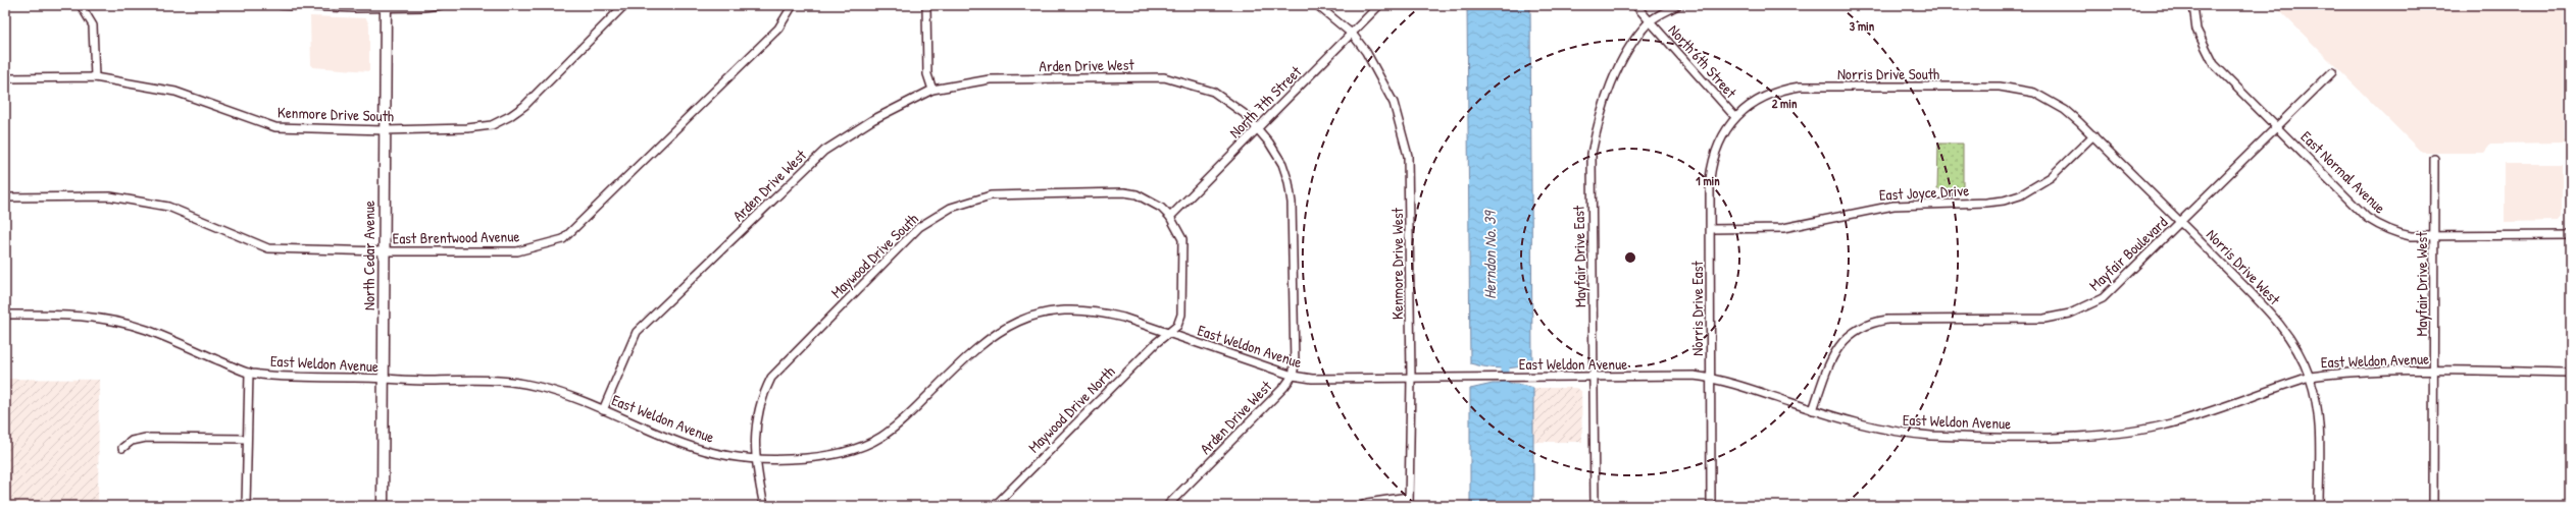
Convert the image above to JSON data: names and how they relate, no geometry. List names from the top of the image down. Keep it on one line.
{"streets":{"main road":["North Cedar Avenue"],"street":["North 6th Street","Arden Drive West","Norris Drive South","North 7th Street","Kenmore Drive South","East Normal Avenue","East Joyce Drive","East Brentwood Avenue","Mayfair Boulevard","Maywood Drive South","Mayfair Drive East","Kenmore Drive West","Norris Drive West","Mayfair Drive West","Norris Drive East","East Weldon Avenue","Maywood Drive North"]},"crossings":[["North 6th Street","Norris Drive South"],["North 6th Street","Mayfair Drive East"],["North 6th Street","Norris Drive East"],["Arden Drive West","North 7th Street"],["Arden Drive West","East Weldon Avenue"],["Norris Drive South","Norris Drive West"],["Norris Drive South","Norris Drive East"],["North 7th Street","Maywood Drive South"],["North 7th Street","Kenmore Drive West"],["North 7th Street","Maywood Drive North"],["Kenmore Drive South","North Cedar Avenue"],["East Normal Avenue","Mayfair Boulevard"],["East Normal Avenue","Mayfair Drive West"],["East Joyce Drive","Norris Drive West"],["East Joyce Drive","Norris Drive East"],["East Brentwood Avenue","North Cedar Avenue"],["Mayfair Boulevard","Norris Drive West"],["Mayfair Boulevard","East Weldon Avenue"],["North Cedar Avenue","East Weldon Avenue"],["Maywood Drive South","East Weldon Avenue"],["Maywood Drive South","Maywood Drive North"],["Mayfair Drive East","East Weldon Avenue"],["Kenmore Drive West","East Weldon Avenue"],["Norris Drive West","East Weldon Avenue"],["Mayfair Drive West","East Weldon Avenue"],["Norris Drive East","East Weldon Avenue"],["East Weldon Avenue","Maywood Drive North"]],"water":["Herndon No. 39"],"rings":["3 min","2 min","1 min"]}
